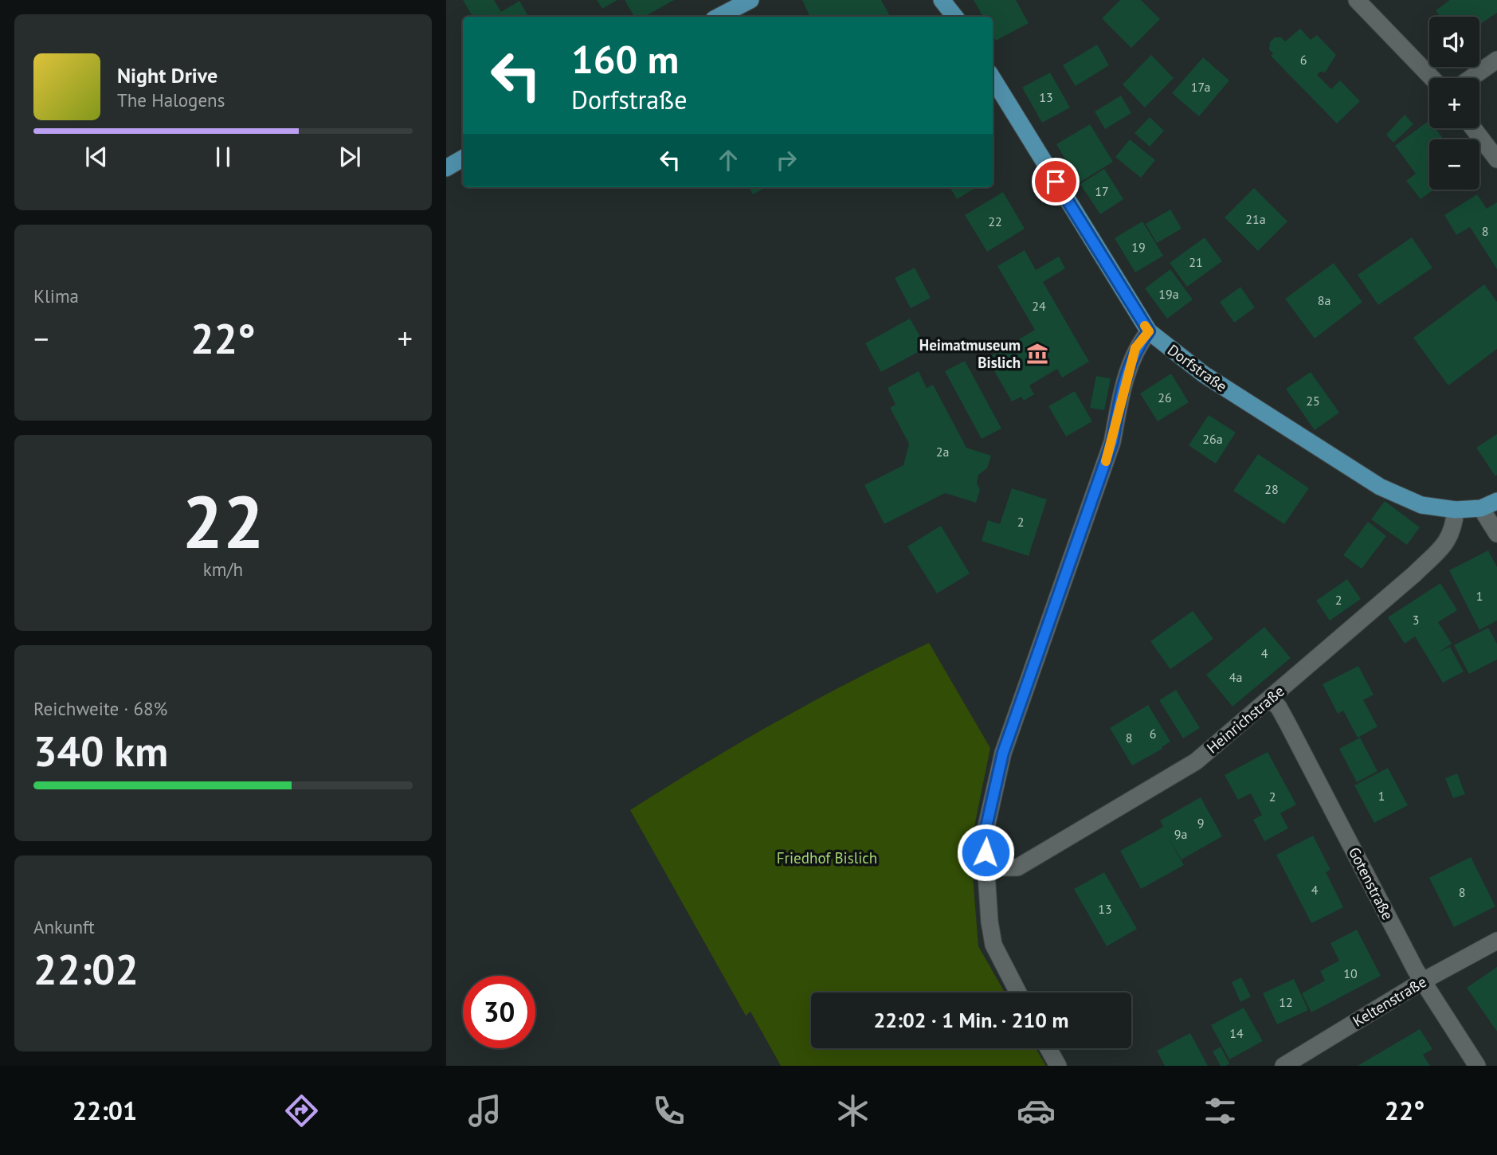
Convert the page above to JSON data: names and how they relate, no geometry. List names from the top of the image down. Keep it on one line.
{"streets":{"main road":["Dorfstraße"],"street":["Heinrichstraße","Gotenstraße","Keltenstraße"]},"crossings":[["Dorfstraße","Heinrichstraße"],["Heinrichstraße","Gotenstraße"],["Gotenstraße","Keltenstraße"]],"parks":["Friedhof Bislich"],"places":{"museum":["Heimatmuseum Bislich"]},"house_numbers":["6","17a","13","17","21a","22","8","19","21","19a","8a","24","26","25","26a","2a","28","2","1","2","3","4","4a","6","8","1","2","9","9a","4","8","13","10","12","14"],"page":{"map_buttons":["+","−"],"turn":["160 m","Dorfstraße"],"song":["Night Drive","The Halogens"],"tile":["Klima",["22","km/h"],["Reichweite · 68%","340 km"],["Ankunft","22:02"]],"heat":["−","22°","+"],"limit":"30","trip":"22:02 · 1 Min. · 210 m","tabs":["22:01","22°"]}}
